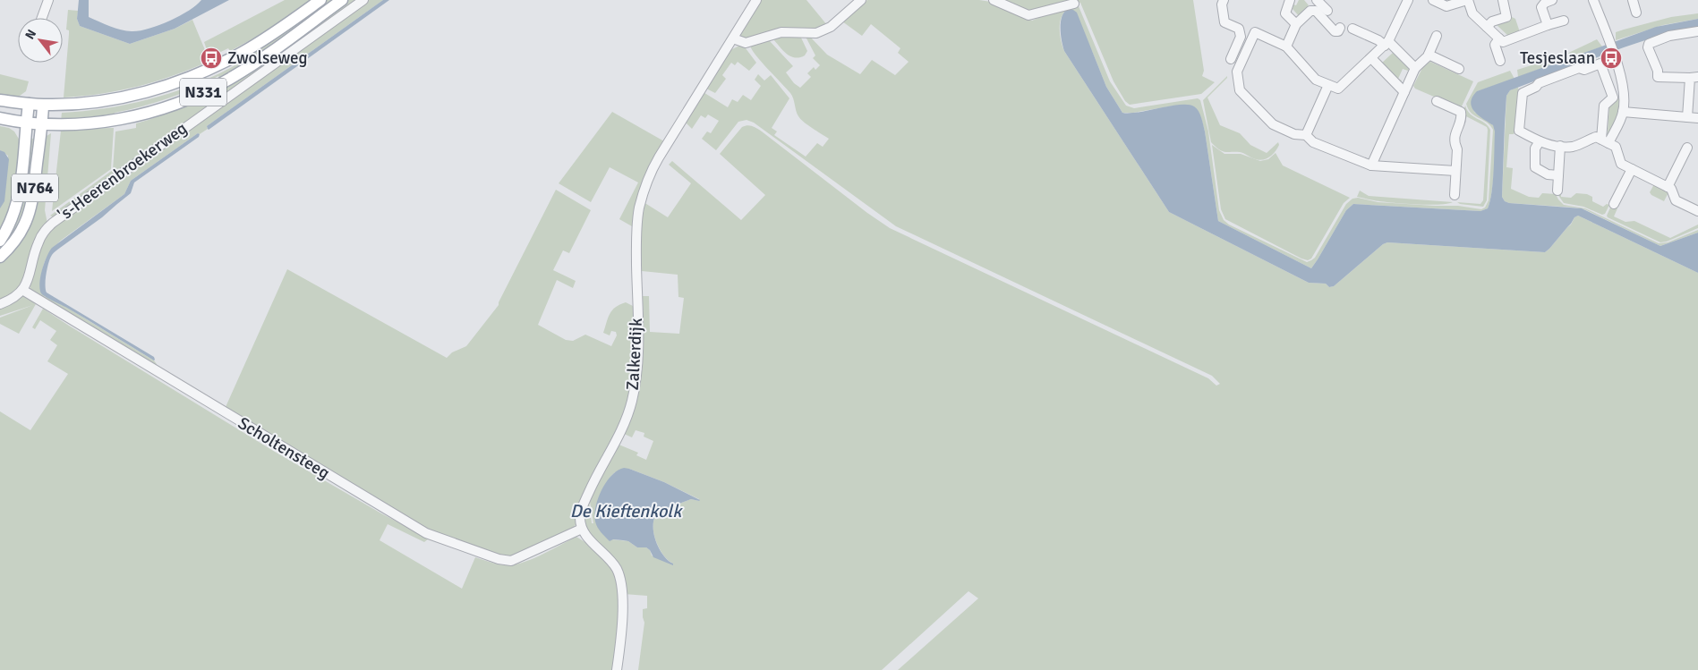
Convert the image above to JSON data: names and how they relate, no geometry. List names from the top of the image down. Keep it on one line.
{"streets":{"main road":["N331","N764"],"street":["'s-Heerenbroekerweg","Zalkerdijk","Scholtensteeg"]},"crossings":[["N331","N764"],["'s-Heerenbroekerweg","Scholtensteeg"],["Zalkerdijk","Scholtensteeg"]],"water":["De Kieftenkolk"],"places":{"bus stop":["Zwolseweg","Tesjeslaan"]},"north":"top left"}
